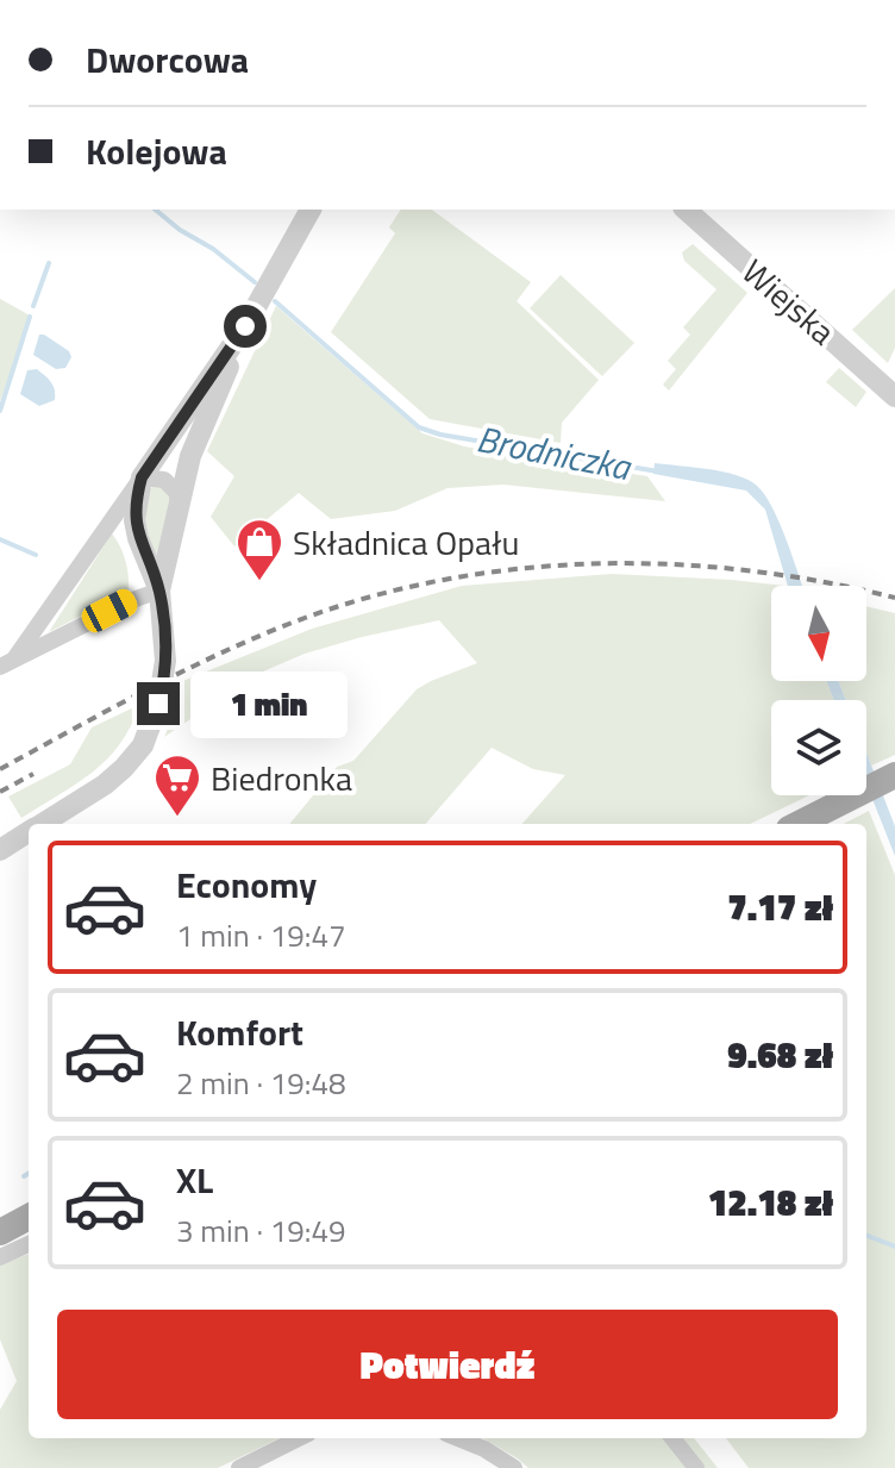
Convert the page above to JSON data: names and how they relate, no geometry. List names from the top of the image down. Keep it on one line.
{"streets":{"street":["Wiejska"]},"water":["Brodniczka"],"places":{"shop":["Składnica Opału"],"supermarket":["Biedronka"]},"north":"bottom","page":{"banner":["Dworcowa","Kolejowa"],"bubble":"1 min","list":[{"name":"Economy","note":"1 min · 19:47","value":"7.17 zł"},{"name":"Komfort","note":"2 min · 19:48","value":"9.68 zł"},{"name":"XL","note":"3 min · 19:49","value":"12.18 zł"}],"buttons":"Potwierdź"}}
